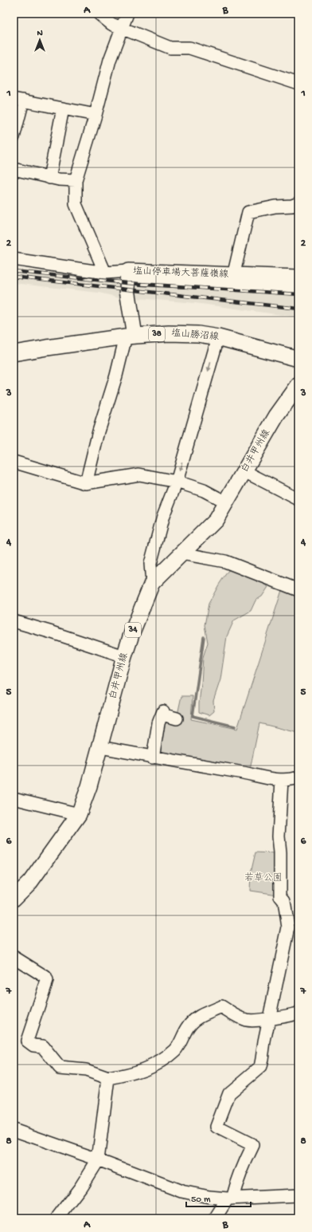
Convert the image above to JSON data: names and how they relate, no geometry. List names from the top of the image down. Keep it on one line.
{"streets":{"main road":["塩山停車場大菩薩嶺線","38","塩山勝沼線","白井甲州線","34"]},"crossings":[["塩山停車場大菩薩嶺線","塩山勝沼線"]],"parks":["若草公園"],"scale_bar":"50 m","north":"top","grid":{"columns":["A","B"],"rows":["1","2","3","4","5","6","7","8"]}}
